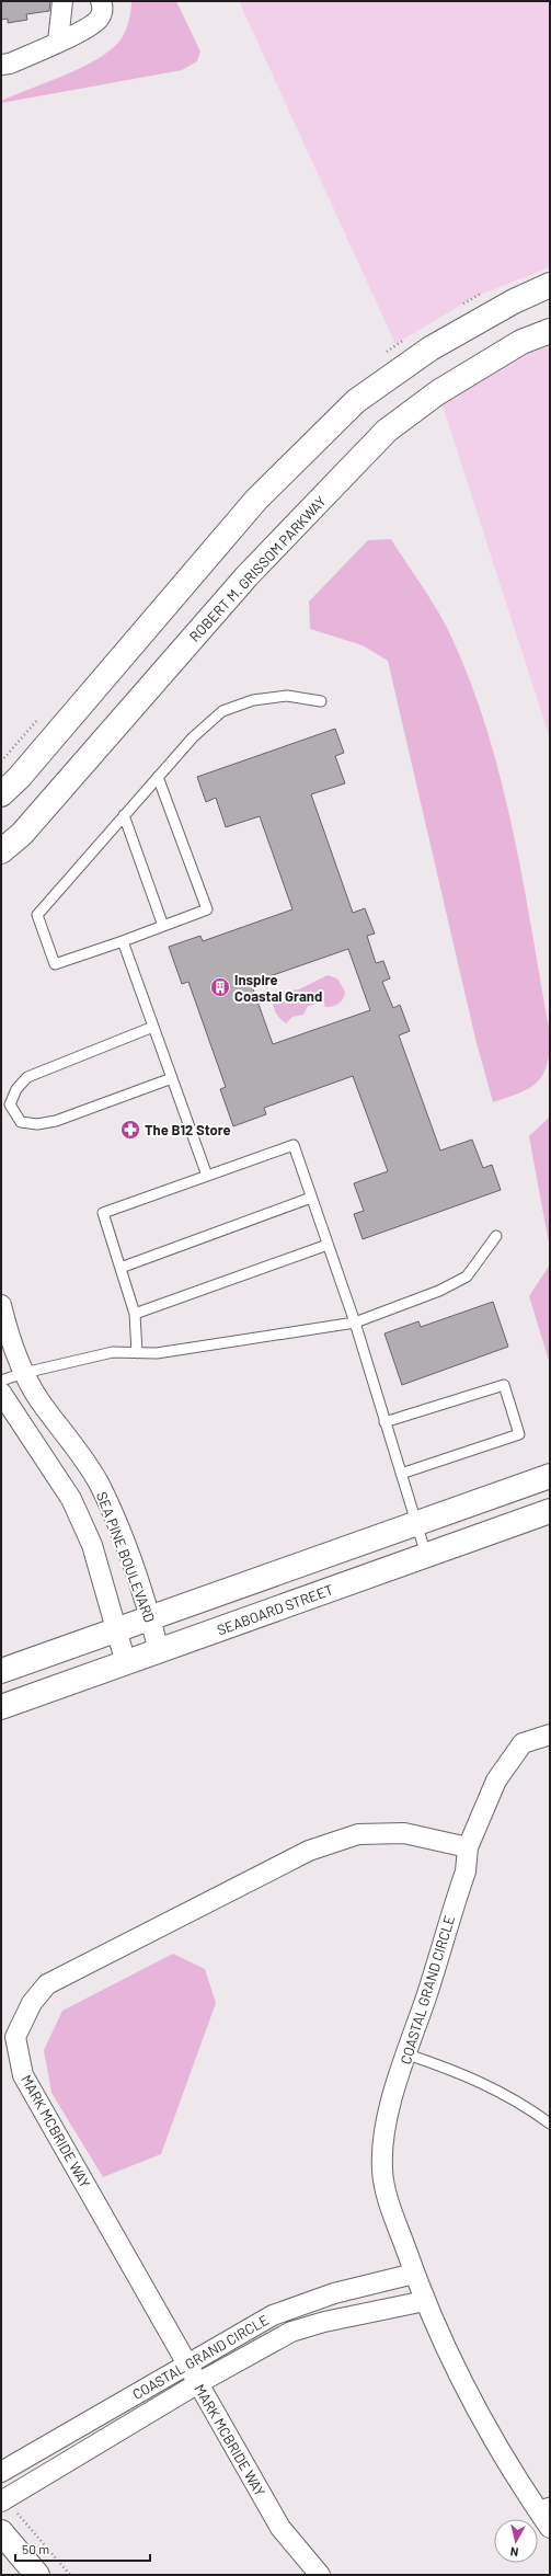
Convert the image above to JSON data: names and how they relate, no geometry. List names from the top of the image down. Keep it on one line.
{"streets":{"main road":["ROBERT M. GRISSOM PARKWAY","SEABOARD STREET"],"street":["SEA PINE BOULEVARD","COASTAL GRAND CIRCLE","MARK MCBRIDE WAY"]},"crossings":[["SEA PINE BOULEVARD","SEABOARD STREET"],["COASTAL GRAND CIRCLE","MARK MCBRIDE WAY"]],"places":{"building":["Inspire Coastal Grand"],"pharmacy":["The B12 Store"]},"scale_bar":"50 m","north":"bottom"}
